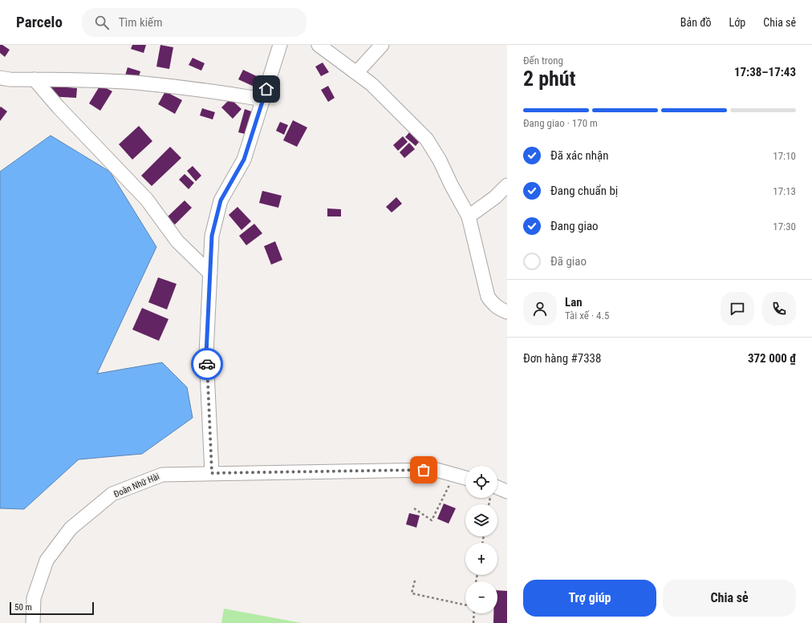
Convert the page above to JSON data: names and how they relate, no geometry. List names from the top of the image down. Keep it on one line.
{"streets":{"street":["Đoàn Nhữ Hài"]},"scale_bar":"50 m","page":{"header":"Parcelo","search":"Tìm kiếm","nav":["Bản đồ","Lớp","Chia sẻ"],"heading":["2 phút","Đến trong","17:38–17:43"],"panel":["Lan","Tài xế · 4.5","Đơn hàng #7338","372 000 ₫"],"bar":"Đang giao · 170 m","list":[["Đã xác nhận","17:10"],["Đang chuẩn bị","17:13"],["Đang giao","17:30"],"Đã giao"],"map_buttons":["+","−"],"buttons":["Trợ giúp","Chia sẻ"],"scale":"50 m"}}
